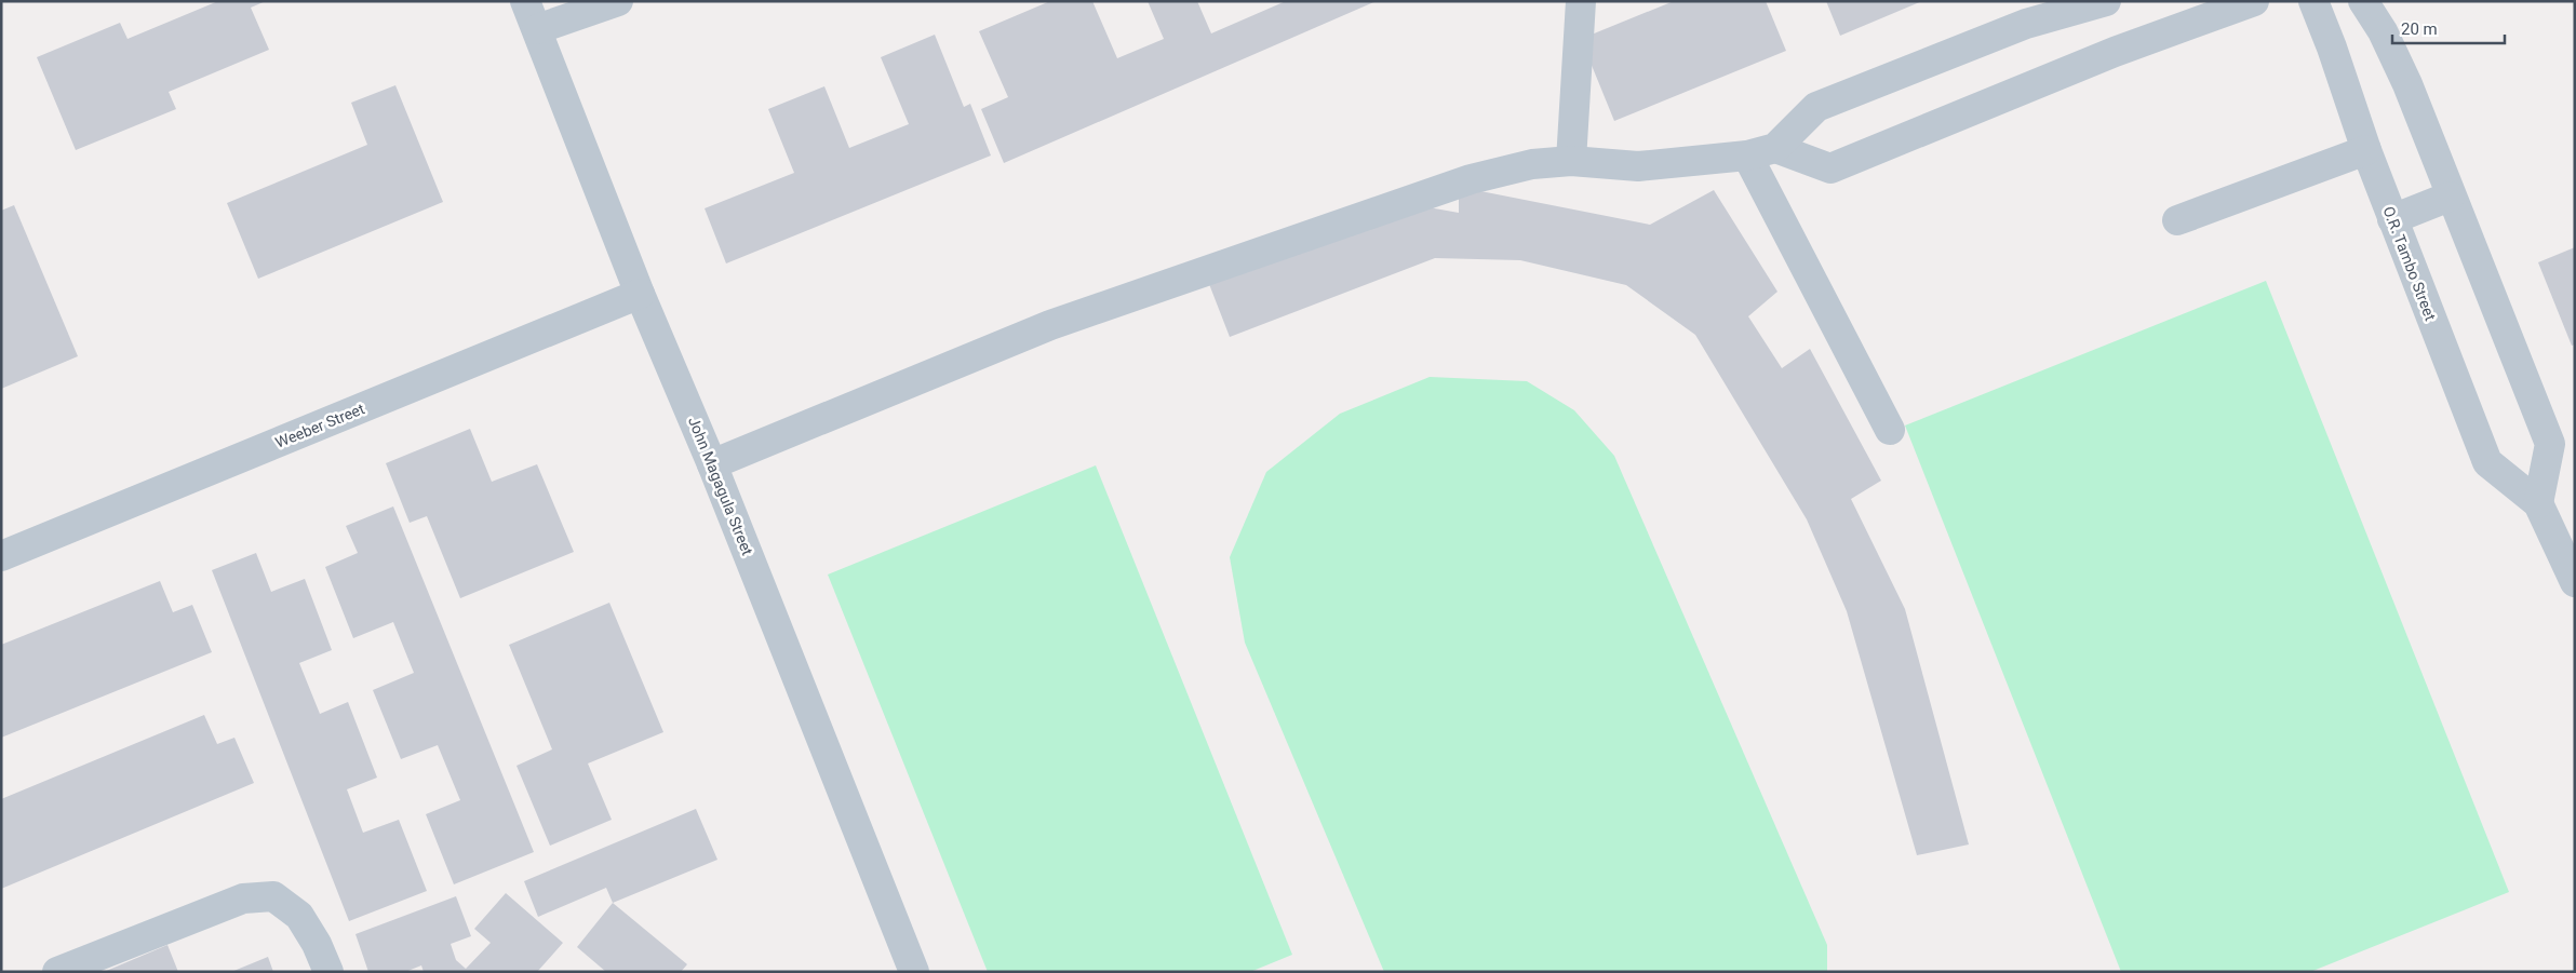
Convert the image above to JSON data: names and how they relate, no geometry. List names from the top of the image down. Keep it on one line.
{"streets":{"street":["O.R. Tambo Street","Weeber Street","John Magagula Street"]},"crossings":[["Weeber Street","John Magagula Street"]],"scale_bar":"20 m"}
